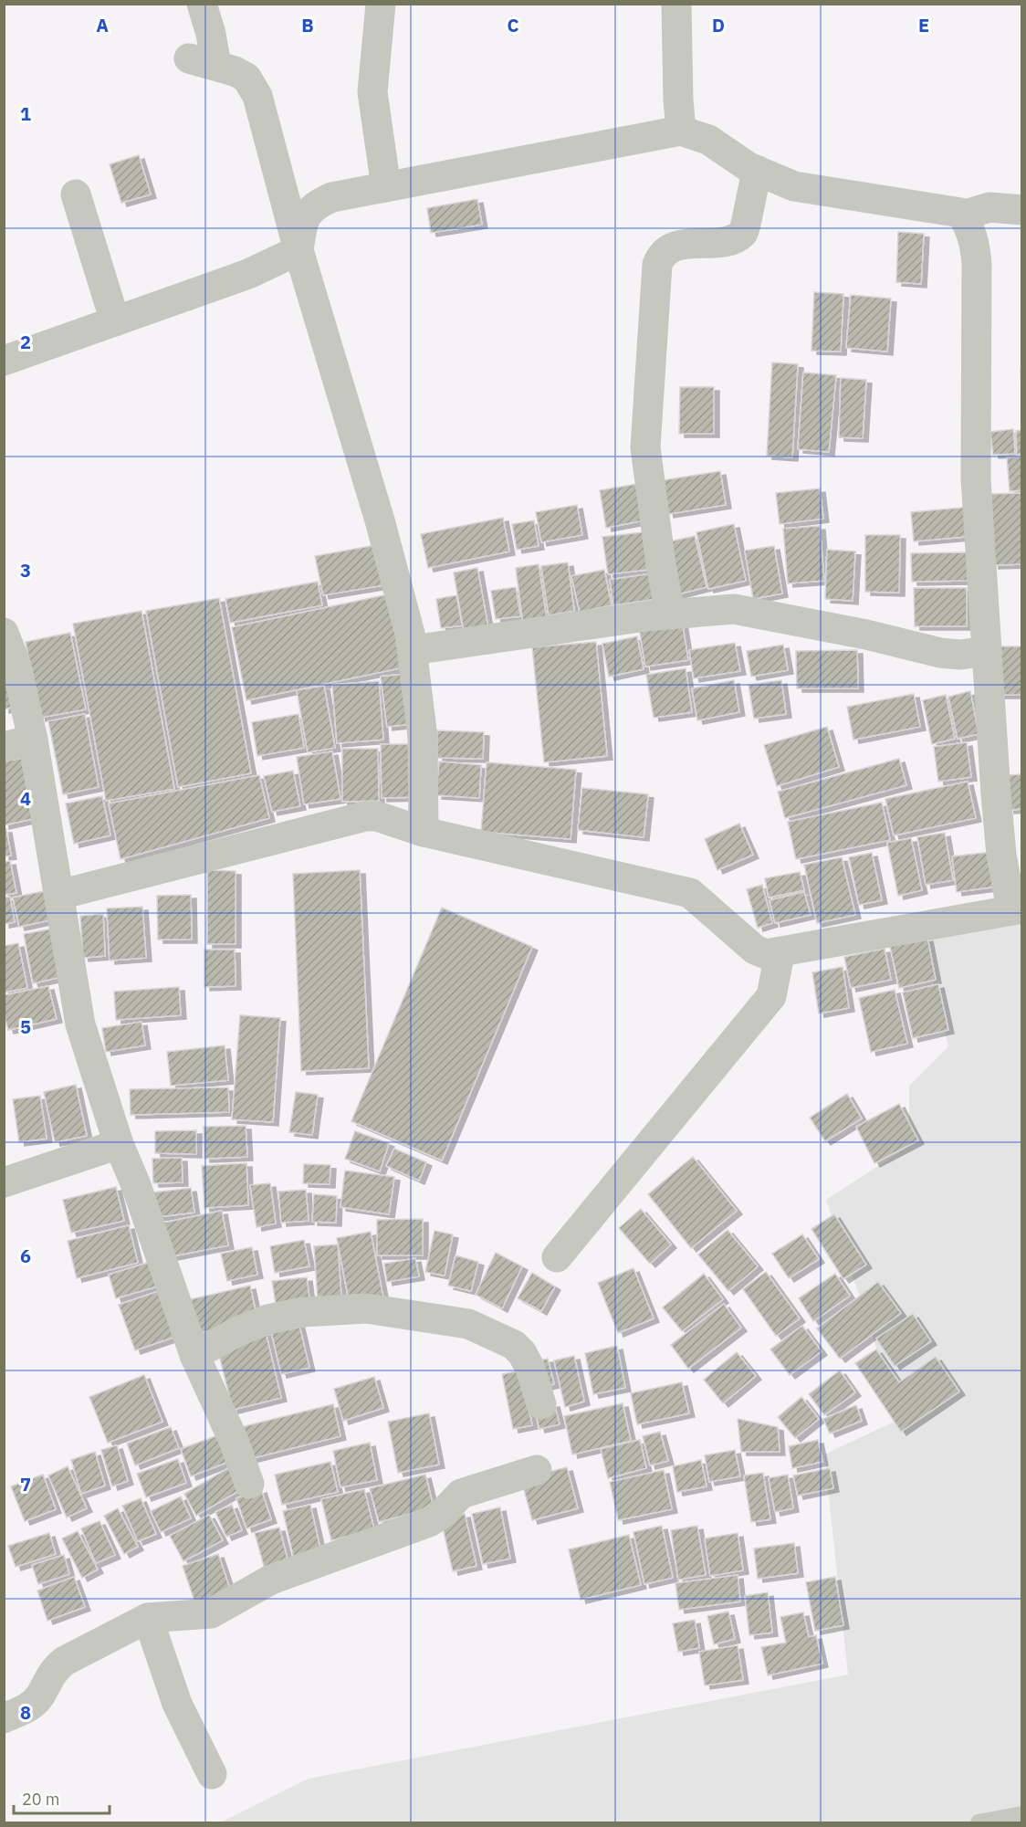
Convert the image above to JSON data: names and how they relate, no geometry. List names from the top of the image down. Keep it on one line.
{"scale_bar":"20 m","grid":{"columns":["A","B","C","D","E"],"rows":["1","2","3","4","5","6","7","8"]}}
